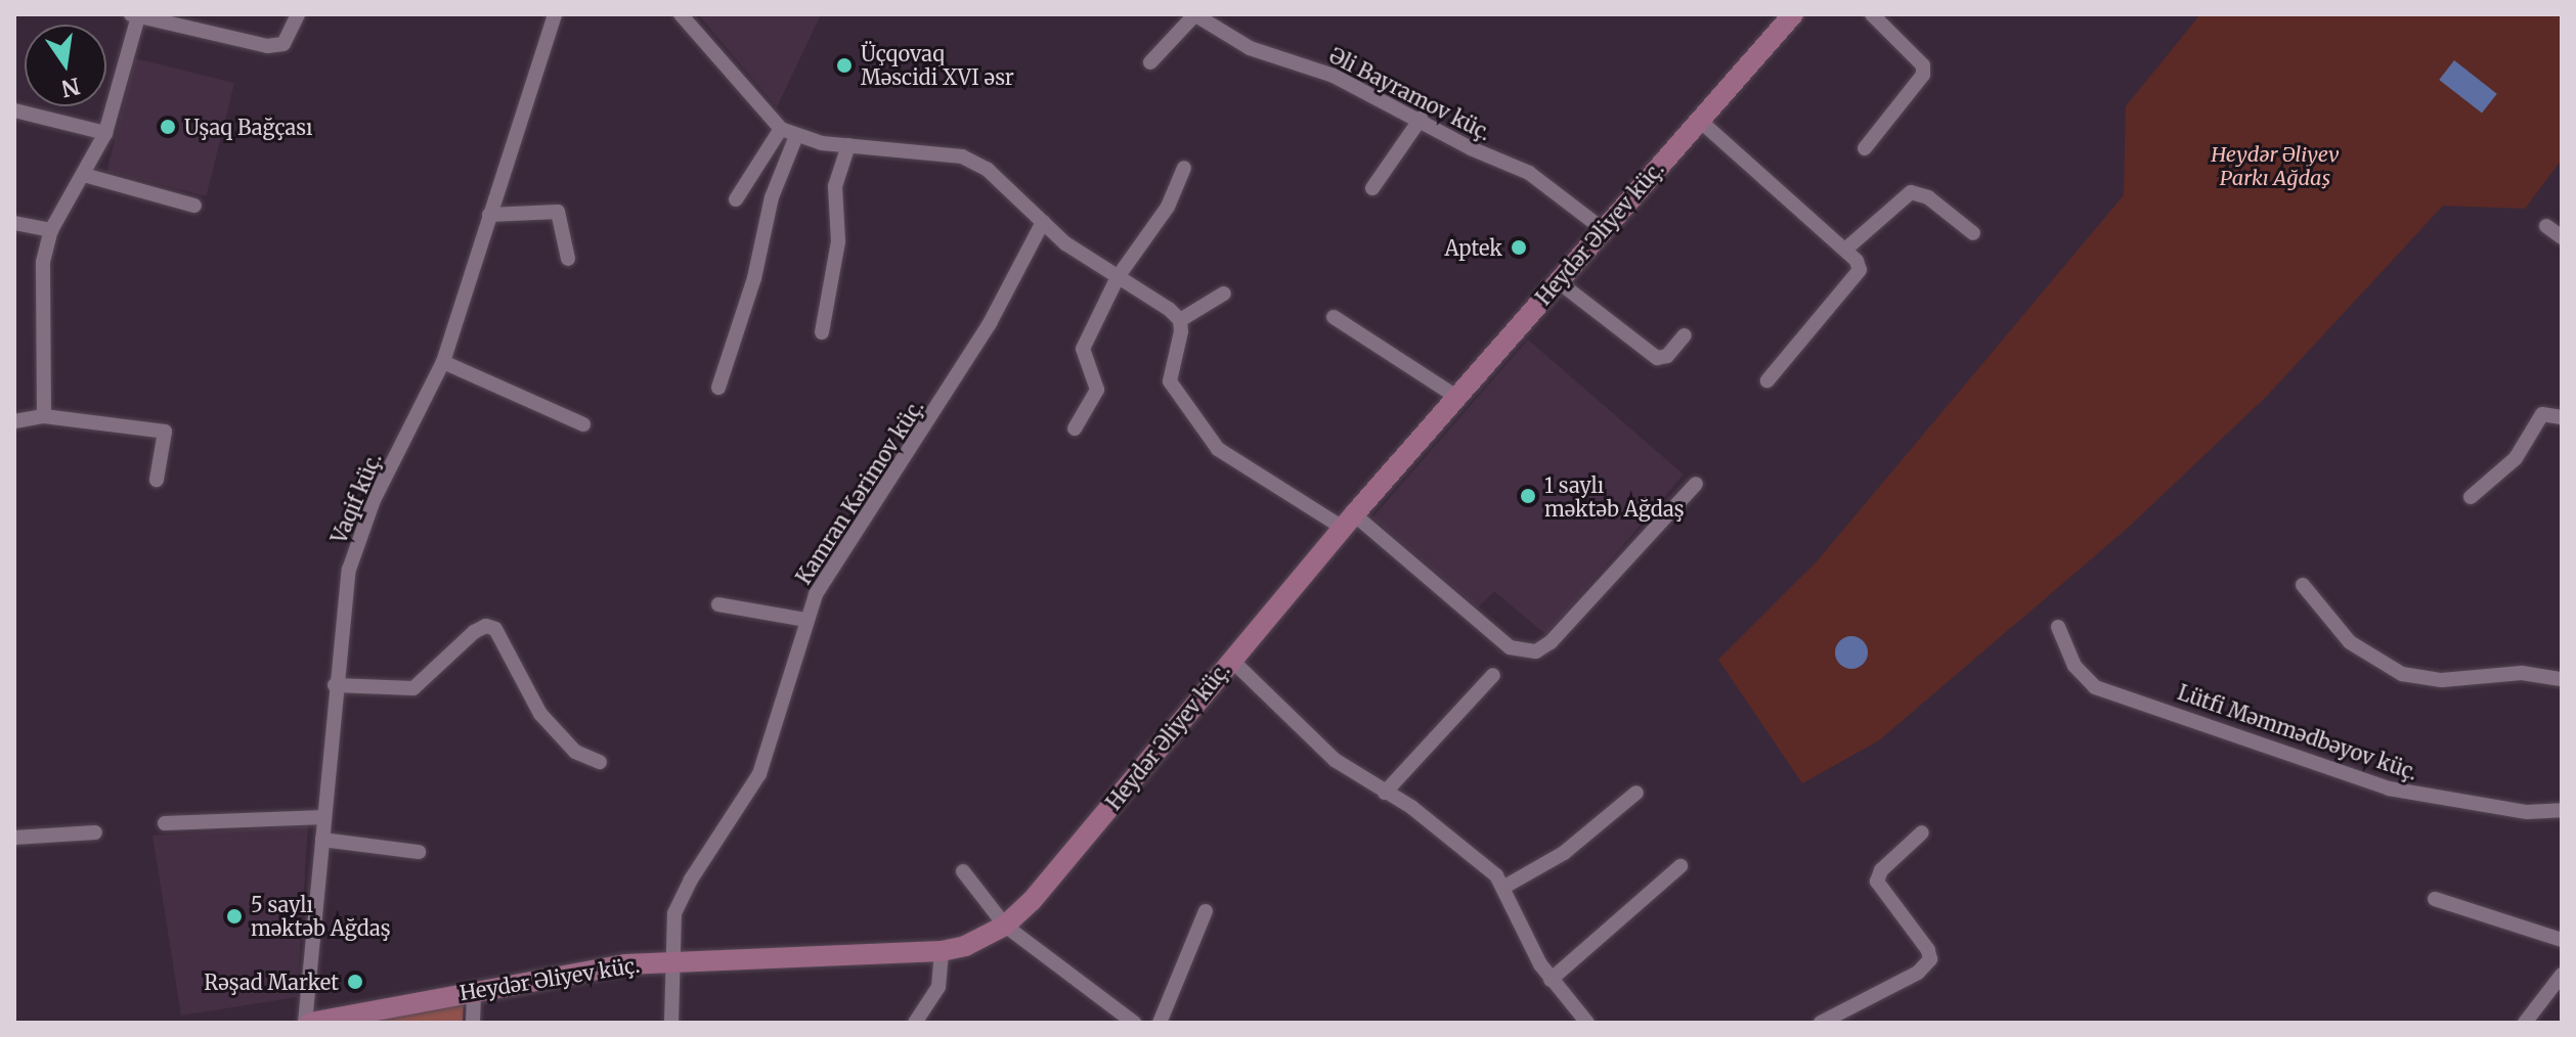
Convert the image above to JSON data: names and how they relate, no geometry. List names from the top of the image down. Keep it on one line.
{"streets":{"main road":["Heydər Əliyev küç."],"street":["Əli Bayramov küç.","Kamran Kərimov küç.","Vaqif küç.","Lütfi Məmmədbəyov küç."]},"crossings":[["Əli Bayramov küç.","Heydər Əliyev küç."],["Heydər Əliyev küç.","Kamran Kərimov küç."],["Heydər Əliyev küç.","Vaqif küç."]],"parks":["Heydər Əliyev Parkı Ağdaş"],"places":["Üçqovaq Məscidi XVI əsr","Uşaq Bağçası","Aptek","1 saylı məktəb Ağdaş","5 saylı məktəb Ağdaş","Rəşad Market"],"north":"bottom"}
